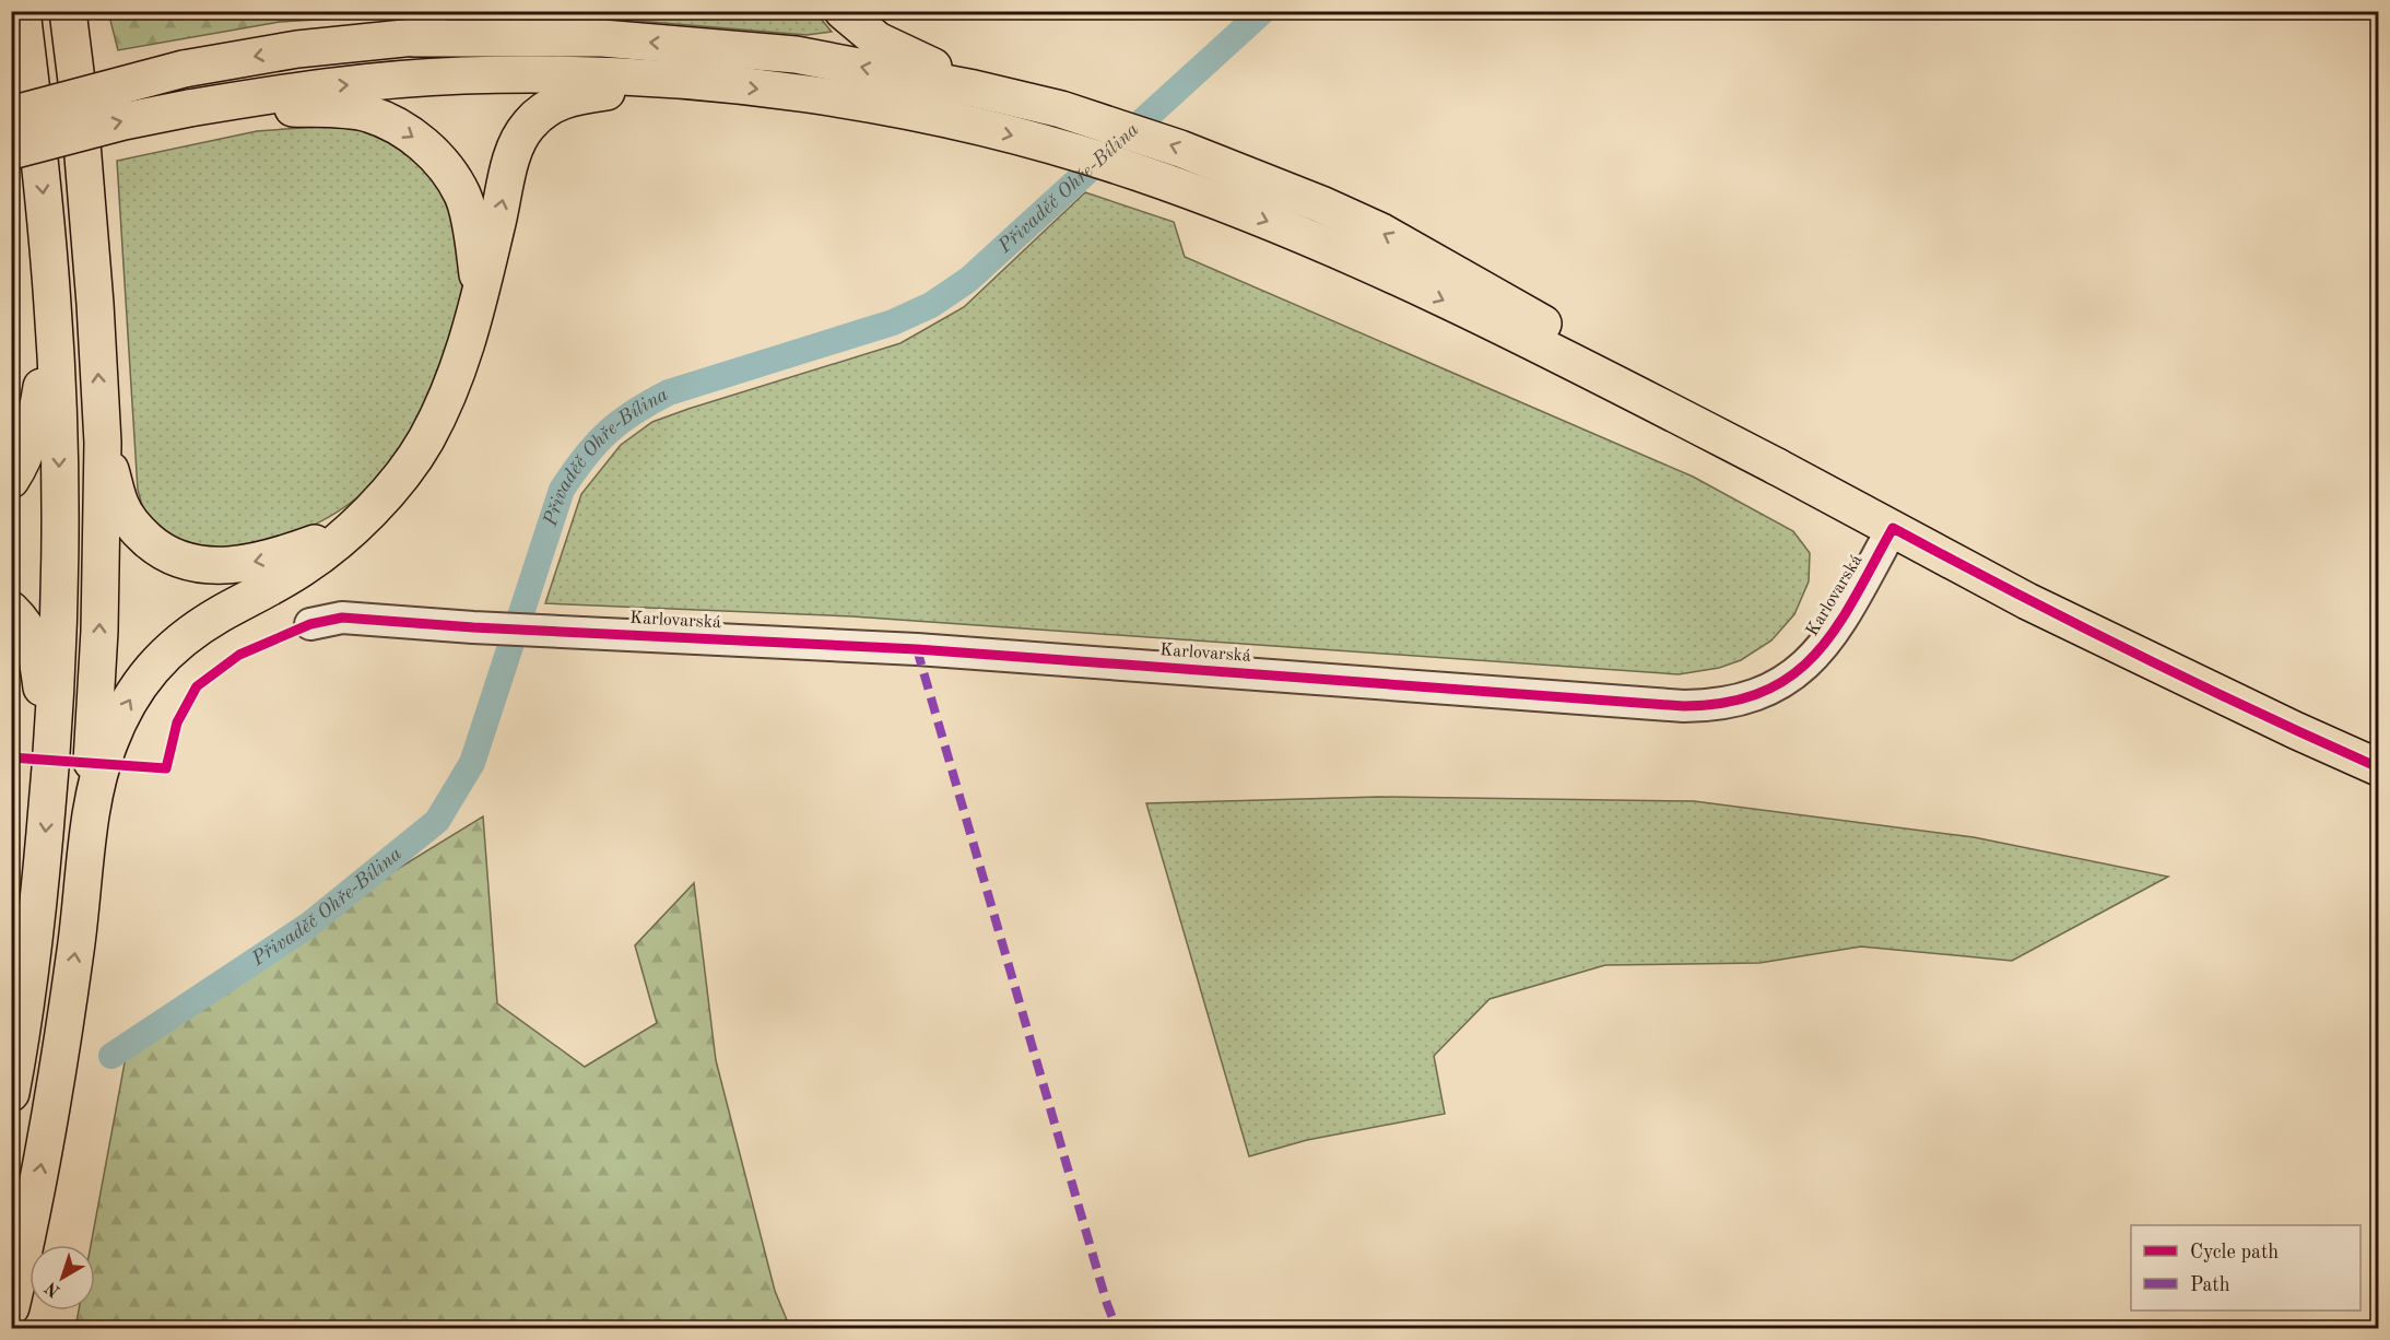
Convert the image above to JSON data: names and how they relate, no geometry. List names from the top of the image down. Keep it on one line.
{"streets":{"street":["Karlovarská"]},"water":["Přivaděč Ohře-Bílina"],"legend":["Cycle path","Path"],"north":"bottom left"}
